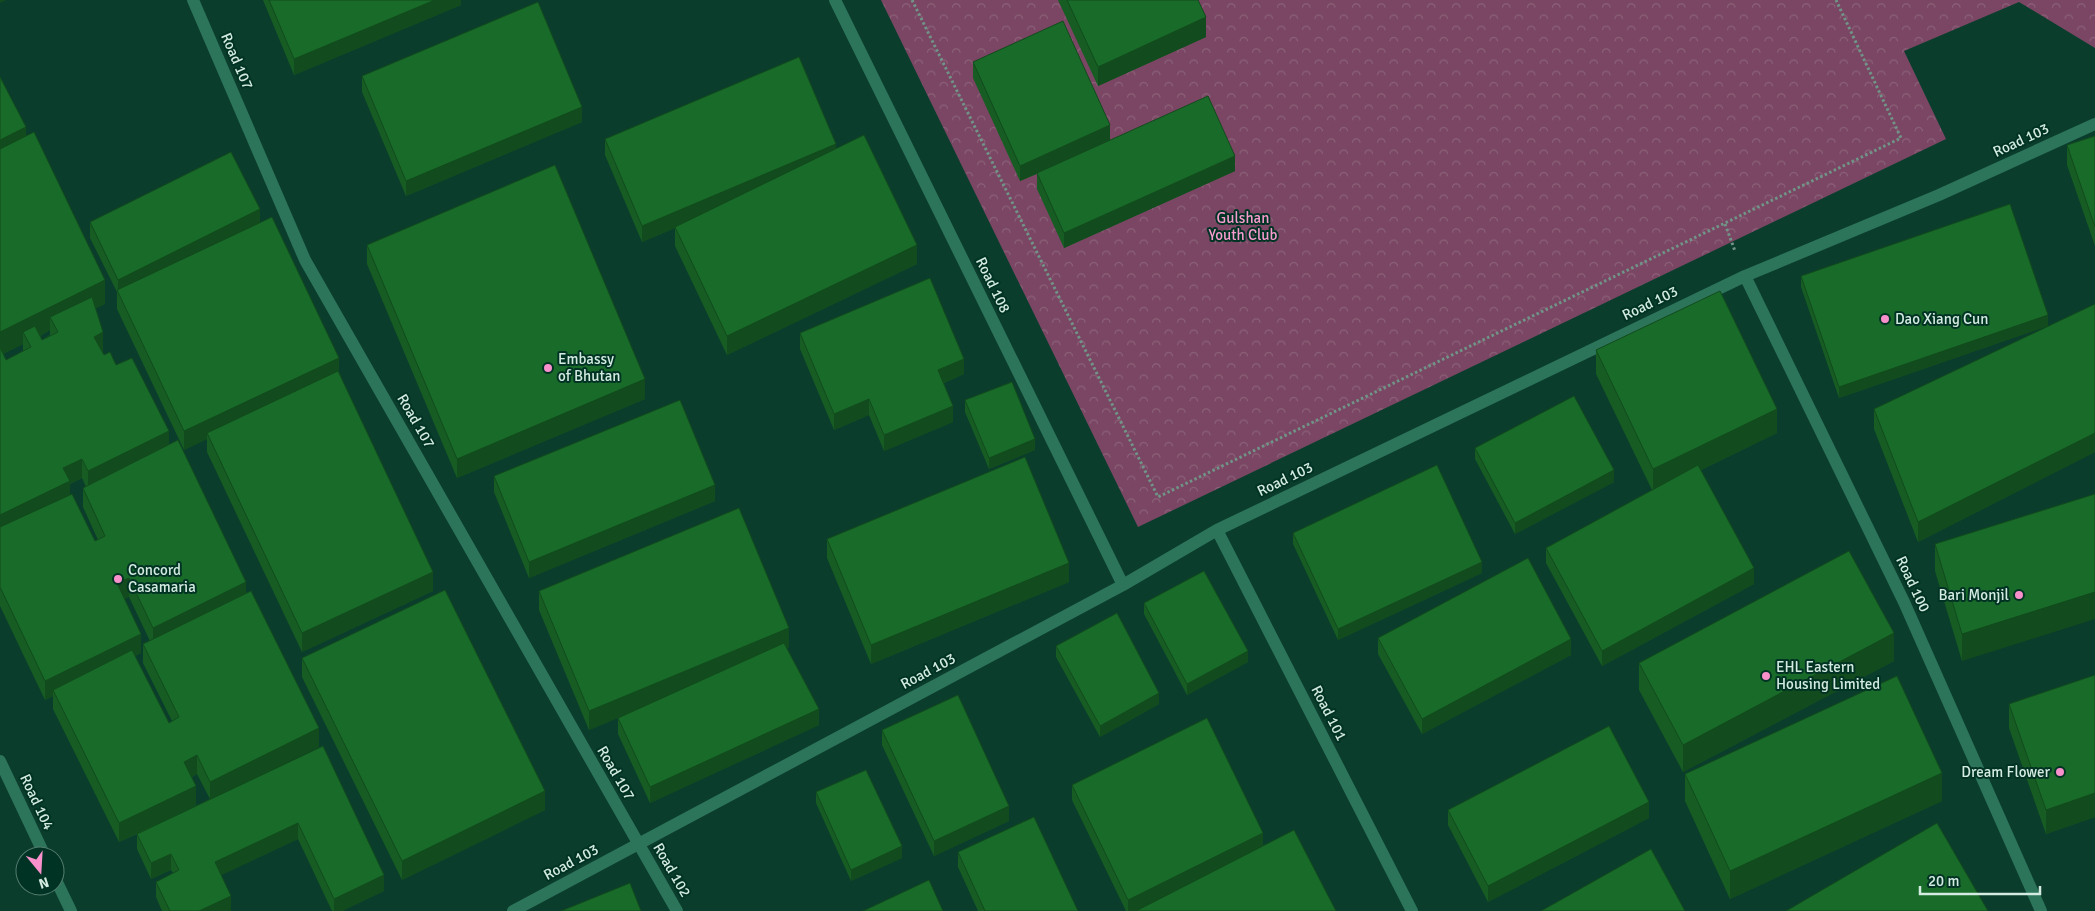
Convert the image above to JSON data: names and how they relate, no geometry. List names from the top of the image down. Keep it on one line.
{"streets":{"street":["Road 107","Road 103","Road 108","Road 100","Road 101","Road 104","Road 102"]},"crossings":[["Road 107","Road 103"],["Road 107","Road 102"],["Road 103","Road 108"],["Road 103","Road 100"],["Road 103","Road 101"],["Road 103","Road 102"]],"parks":["Gulshan Youth Club"],"places":["Dao Xiang Cun","Embassy of Bhutan","Concord Casamaria","Bari Monjil","EHL Eastern Housing Limited","Dream Flower"],"scale_bar":"20 m","north":"bottom"}
